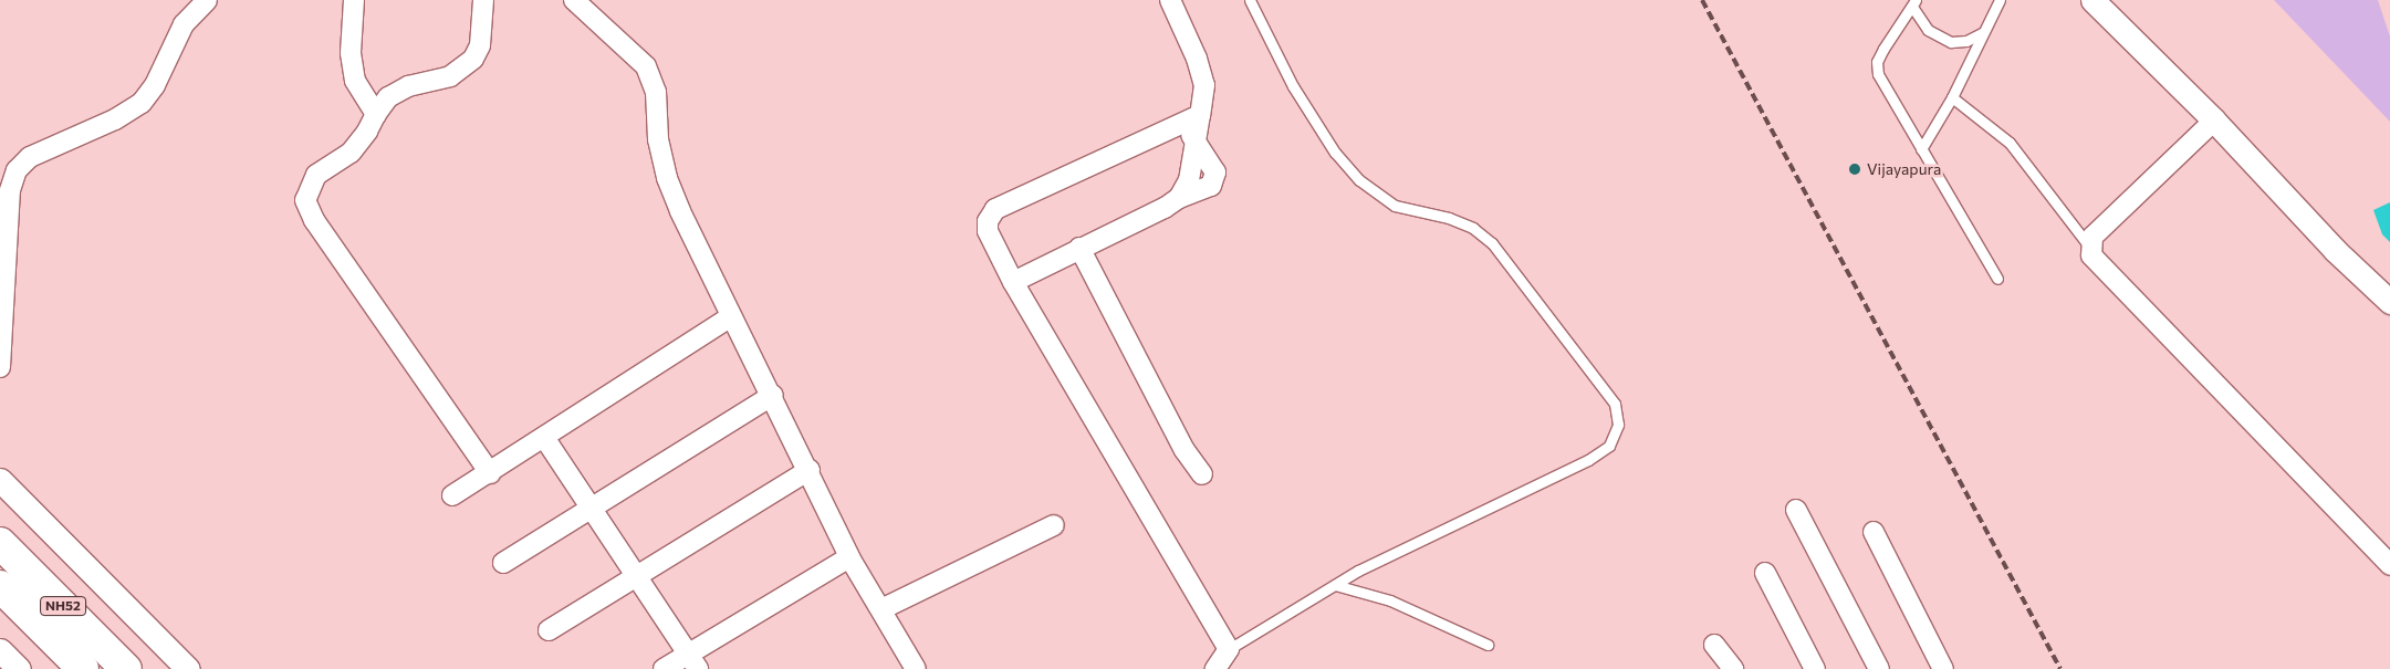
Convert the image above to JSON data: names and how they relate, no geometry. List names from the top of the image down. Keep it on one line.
{"streets":{"highway":["NH52"]},"places":["Vijayapura"]}
